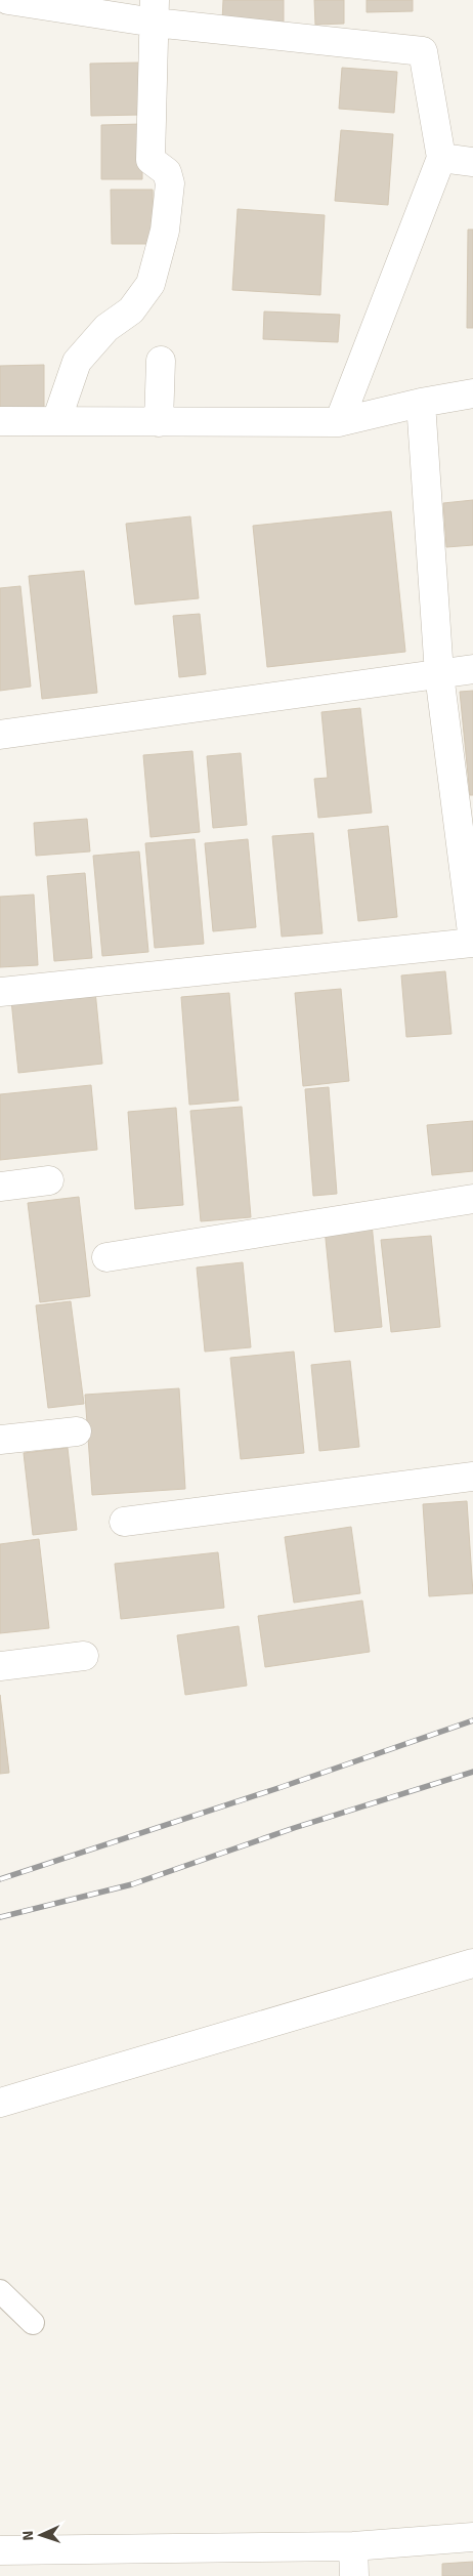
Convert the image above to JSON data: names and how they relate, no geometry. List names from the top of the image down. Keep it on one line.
{"north":"left"}
